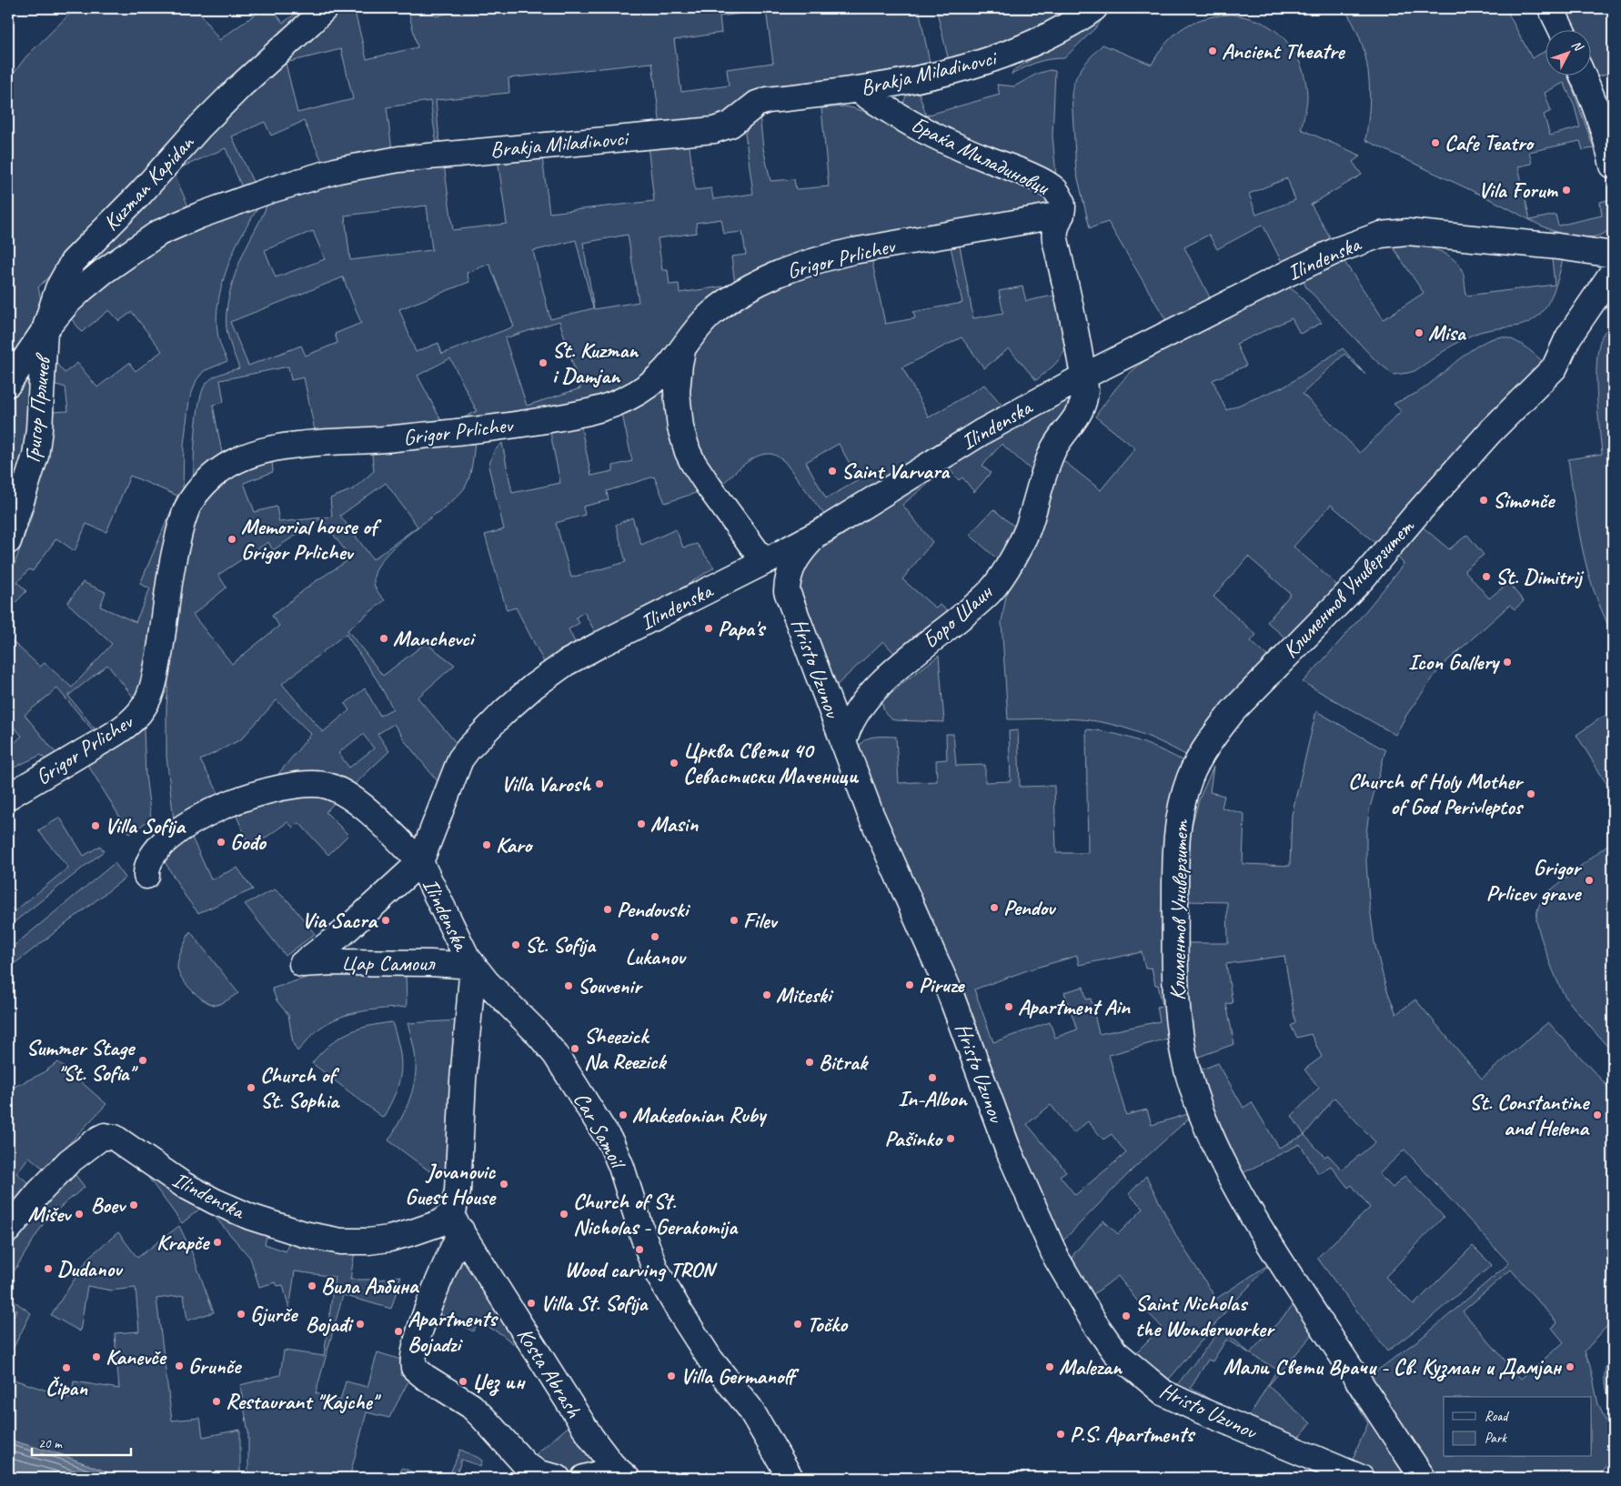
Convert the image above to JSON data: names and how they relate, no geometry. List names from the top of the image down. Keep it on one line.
{"streets":{"street":["Brakja Miladinovci","Браќа Миладиновци","Kuzman Kapidan","Grigor Prlichev","Ilindenska","Григор Прличев","Климентов Универзитет","Боро Шаин","Hristo Uzunov","Цар Самоил","Car Samoil","Kosta Abrash"]},"crossings":[["Brakja Miladinovci","Браќа Миладиновци"],["Brakja Miladinovci","Kuzman Kapidan"],["Brakja Miladinovci","Григор Прличев"],["Браќа Миладиновци","Grigor Prlichev"],["Браќа Миладиновци","Ilindenska"],["Браќа Миладиновци","Боро Шаин"],["Kuzman Kapidan","Григор Прличев"],["Ilindenska","Боро Шаин"],["Ilindenska","Hristo Uzunov"],["Ilindenska","Цар Самоил"],["Ilindenska","Car Samoil"],["Ilindenska","Kosta Abrash"],["Боро Шаин","Hristo Uzunov"],["Цар Самоил","Car Samoil"]],"places":["Ancient Theatre","Cafe Teatro","Vila Forum","Misa","St. Kuzman i Damjan","Saint Varvara","Simonče","Memorial house of Grigor Prlichev","St. Dimitrij","Papa's","Manchevci","Icon Gallery","Црква Свети 40 Севастиски Маченици","Villa Varosh","Church of Holy Mother of God Perivleptos","Masin","Villa Sofija","Gođo","Karo","Grigor Prlicev grave","Pendov","Pendovski","Via Sacra","Filev","Lukanov","St. Sofija","Piruze","Souvenir","Miteski","Apartment Ain","Sheezick Na Reezick","Summer Stage \"St. Sofia\"","Bitrak","In-Albon","Church of St. Sophia","Makedonian Ruby","St. Constantine and Helena","Pašinko","Jovanovic Guest House","Boev","Mišev","Church of St. Nicholas - Gerakomija","Krapče","Wood carving TRON","Dudanov","Вила Албина","Villa St. Sofija","Gjurče","Saint Nicholas the Wonderworker","Bojađi","Točko","Apartments Bojadzi","Kanevče","Grunče","Malezan","Мали Свети Врачи - Св. Кузман и Дамјан","Čipan","Villa Germanoff","Џез ин","Restaurant \"Kajche\"","P.S. Apartments"],"legend":["Road","Park"],"scale_bar":"20 m","north":"top right"}
